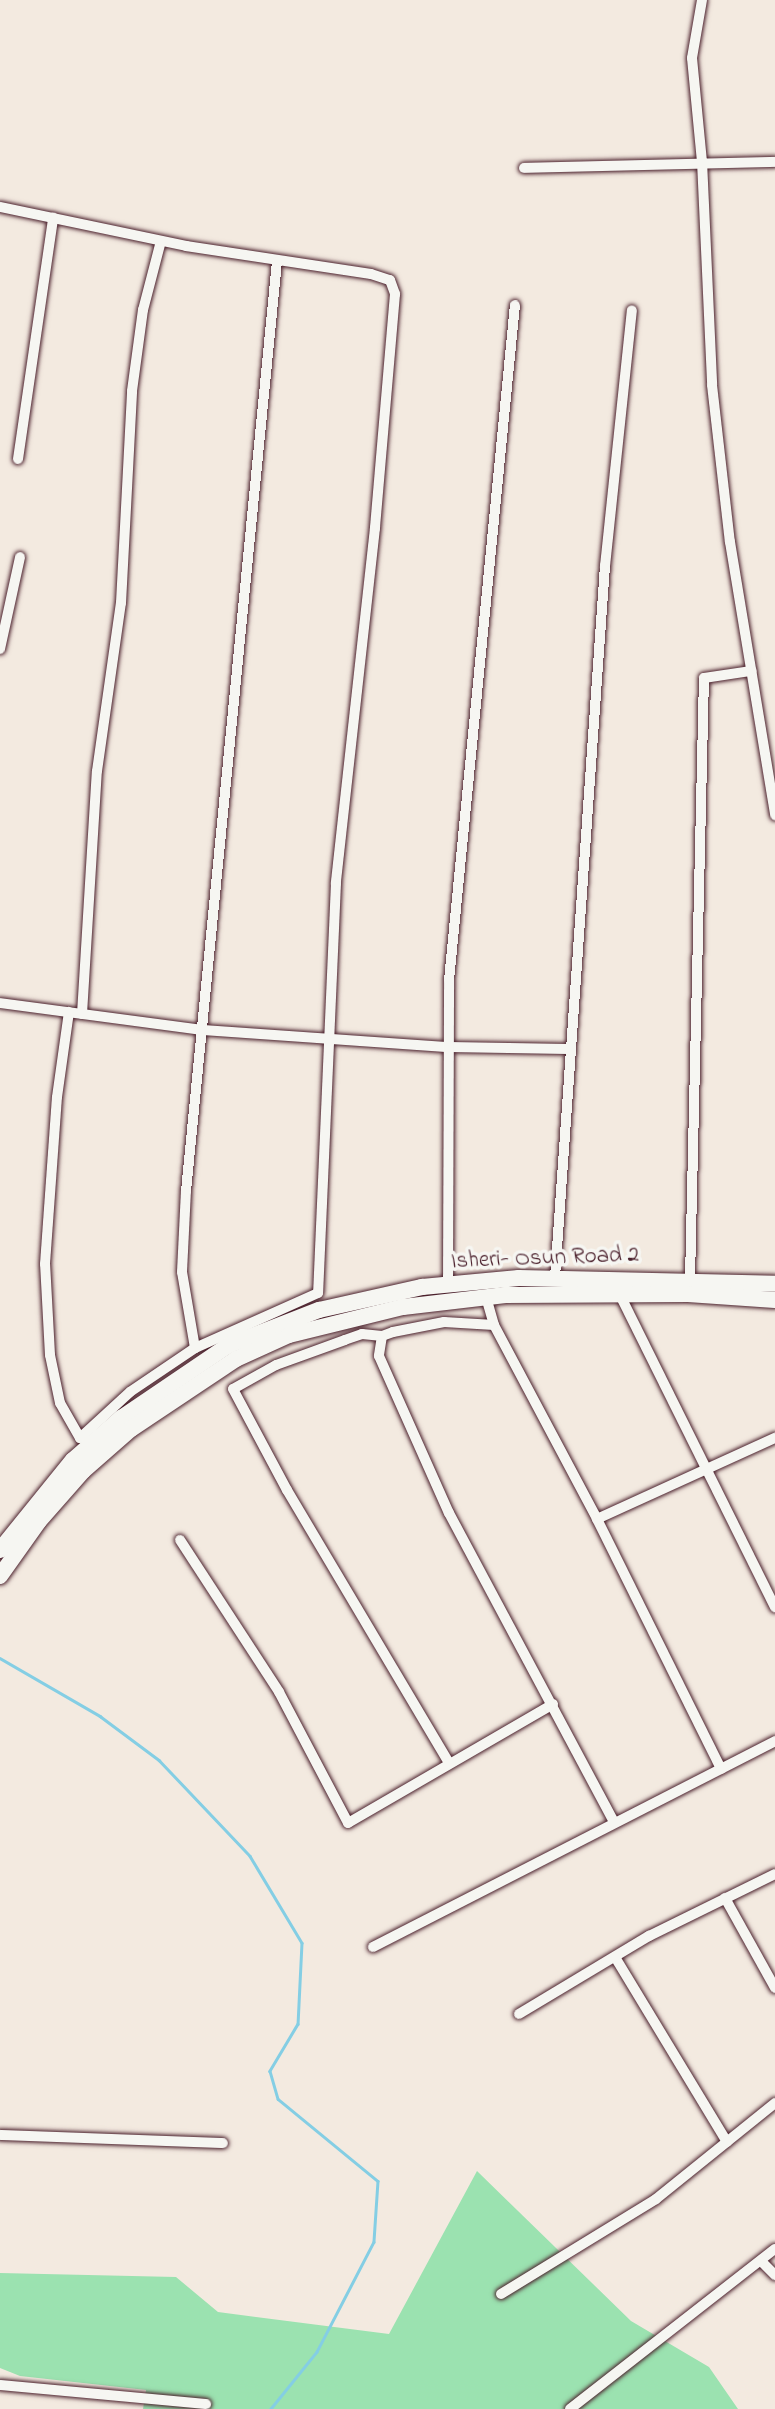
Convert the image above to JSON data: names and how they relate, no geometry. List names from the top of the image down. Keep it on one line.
{"streets":{"main road":["Isheri- Osun Road 2"]}}
